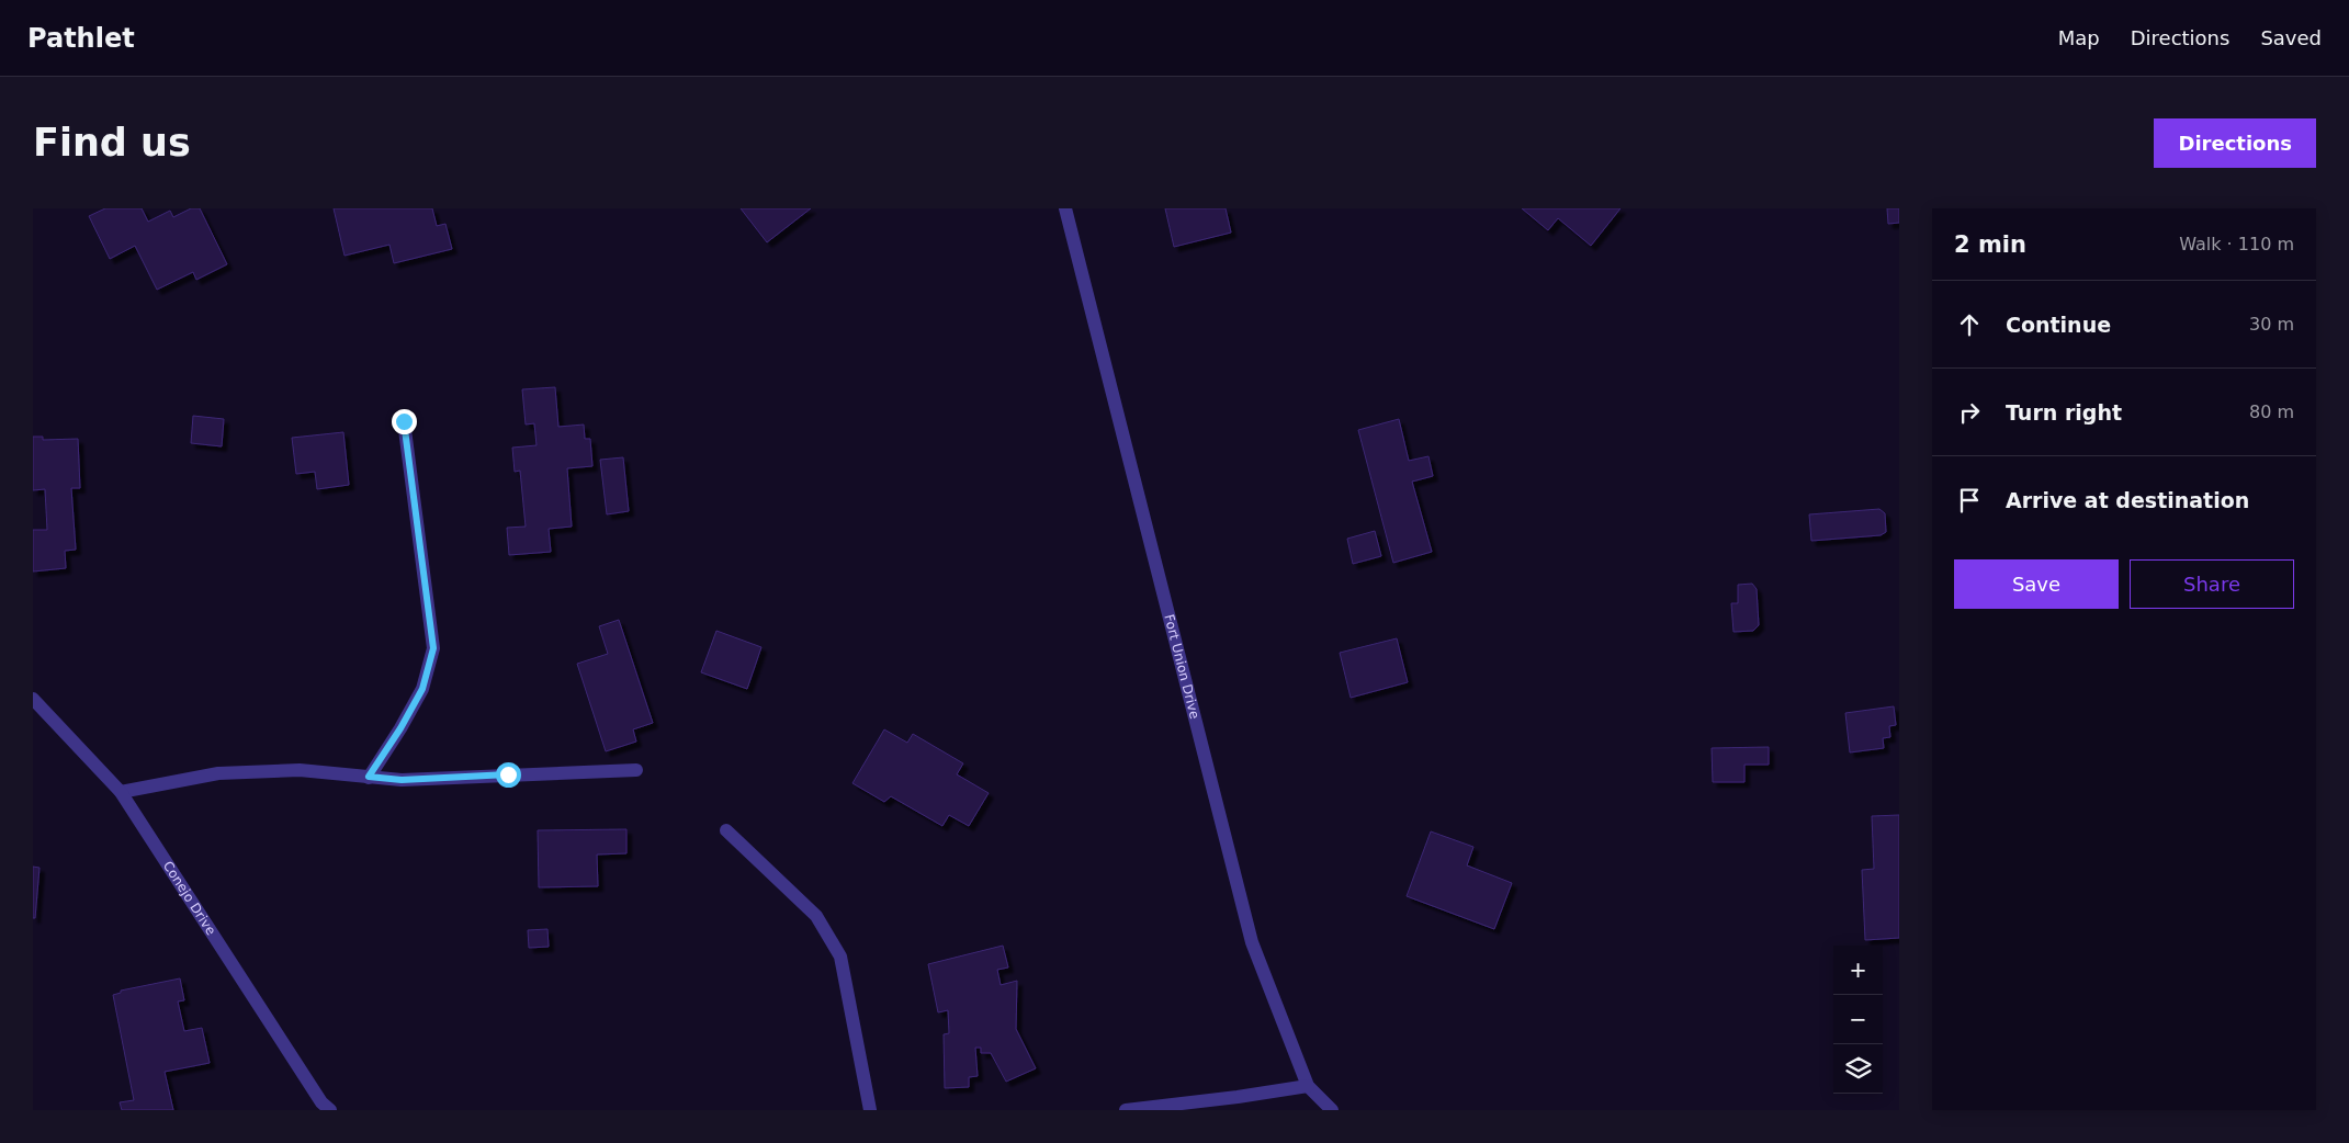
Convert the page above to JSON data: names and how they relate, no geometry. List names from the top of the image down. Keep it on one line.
{"streets":{"street":["Fort Union Drive","Conejo Drive"]},"page":{"header":"Pathlet","nav":["Map","Directions","Saved"],"buttons":["Directions",["Save","Share"]],"title":"Find us","heading":["2 min","Walk · 110 m"],"list":[["Continue","30 m"],["Turn right","80 m"],"Arrive at destination"],"map_buttons":["+","−"]}}
